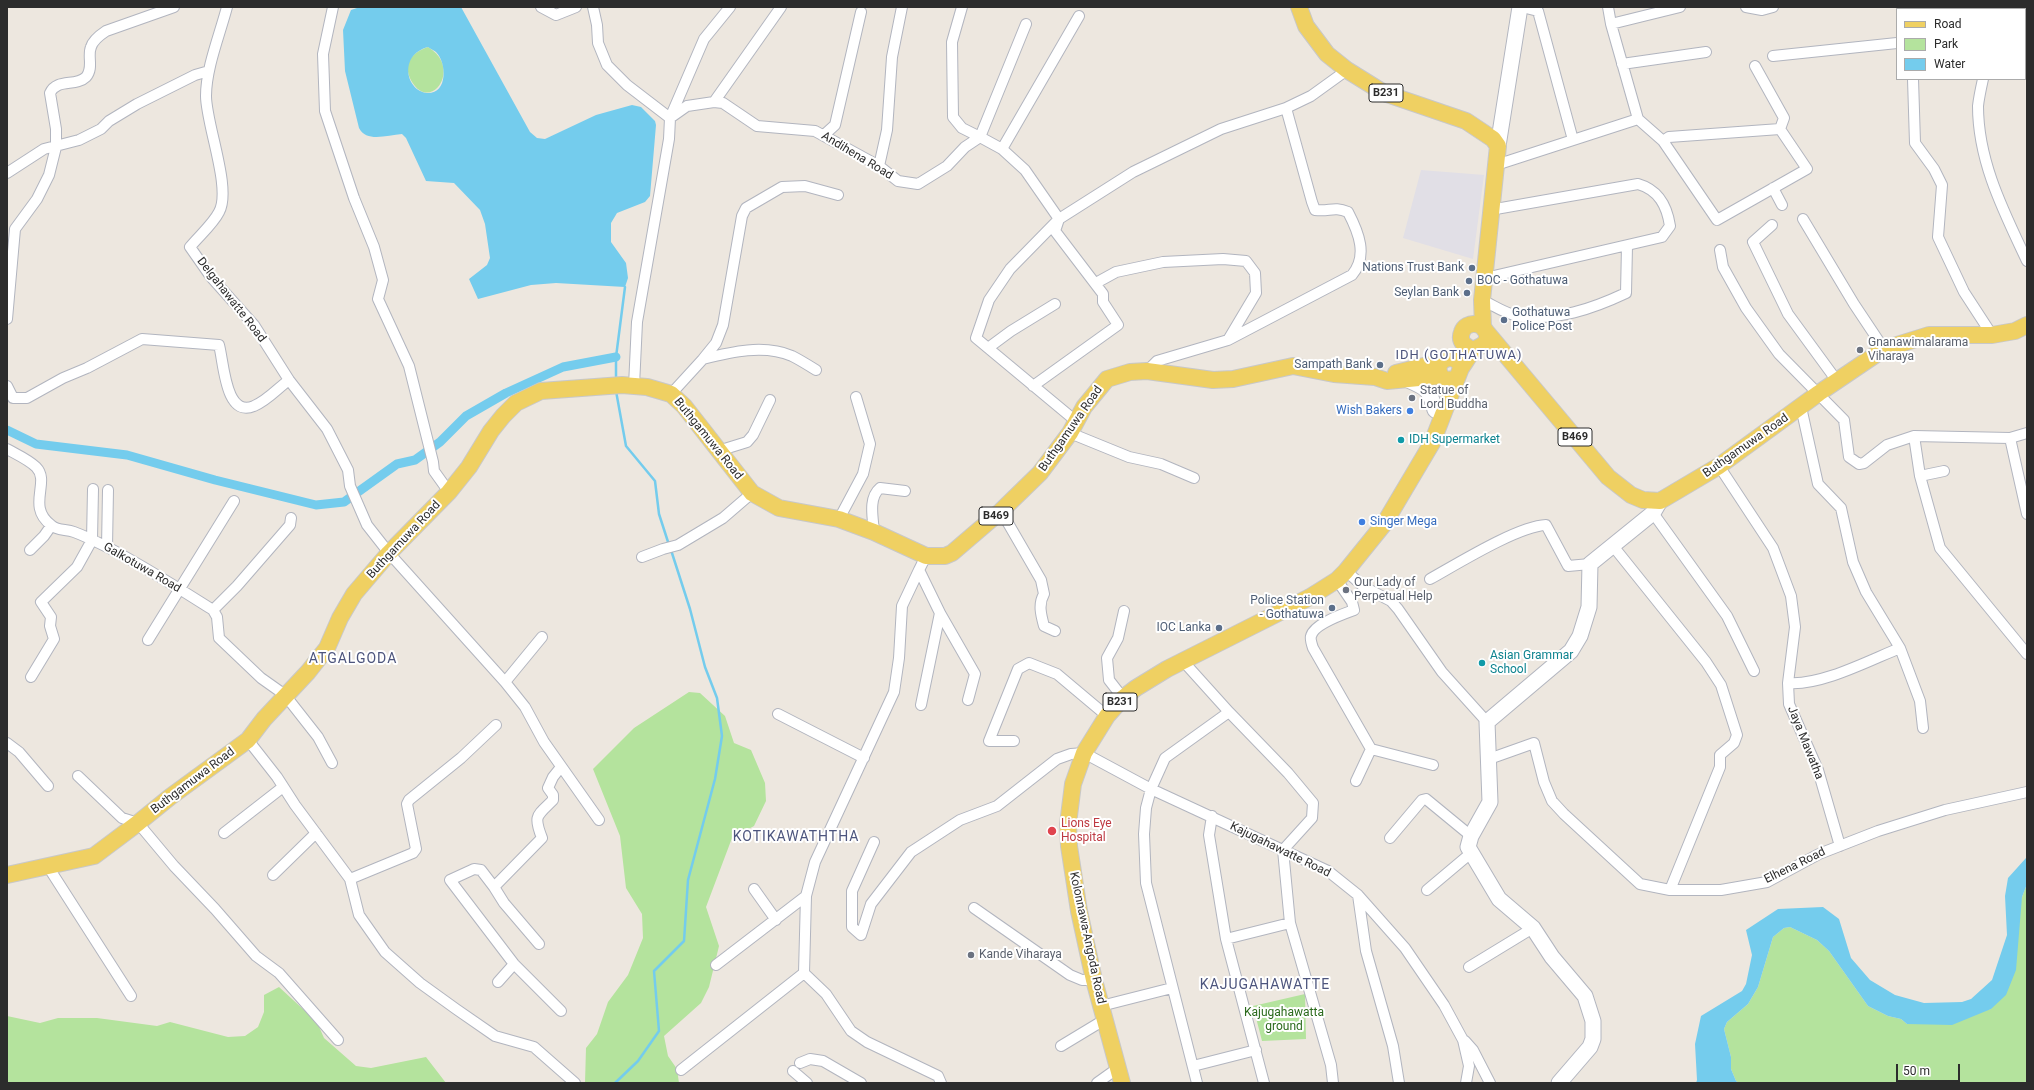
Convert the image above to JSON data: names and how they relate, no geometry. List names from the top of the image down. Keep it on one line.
{"streets":{"main road":["B231","Buthgamuwa Road","B469","Kolonnawa-Angoda Road"],"street":["Andihena Road","Delgahawatte Road","Galkotuwa Road","Jaya Mawatha","Kajugahawatte Road","Elhena Road"]},"crossings":[["B231","Buthgamuwa Road"],["B231","B469"],["B231","Kolonnawa-Angoda Road"],["Delgahawatte Road","Buthgamuwa Road"],["Buthgamuwa Road","B469"],["Buthgamuwa Road","Jaya Mawatha"],["Buthgamuwa Road","Kolonnawa-Angoda Road"],["Jaya Mawatha","Elhena Road"],["Kajugahawatte Road","Kolonnawa-Angoda Road"]],"districts":["IDH (GOTHATUWA)","ATGALGODA","KOTIKAWATHTHA","KAJUGAHAWATTE"],"parks":["Kajugahawatta ground"],"places":["Nations Trust Bank","BOC - Gothatuwa","Seylan Bank","Gothatuwa Police Post","Gnanawimalarama Viharaya","Sampath Bank","Statue of Lord Buddha","Wish Bakers","IDH Supermarket","Singer Mega","Our Lady of Perpetual Help","Police Station - Gothatuwa","IOC Lanka","Asian Grammar School","Lions Eye Hospital","Kande Viharaya"],"legend":["Road","Park","Water"],"scale_bar":"50 m"}
